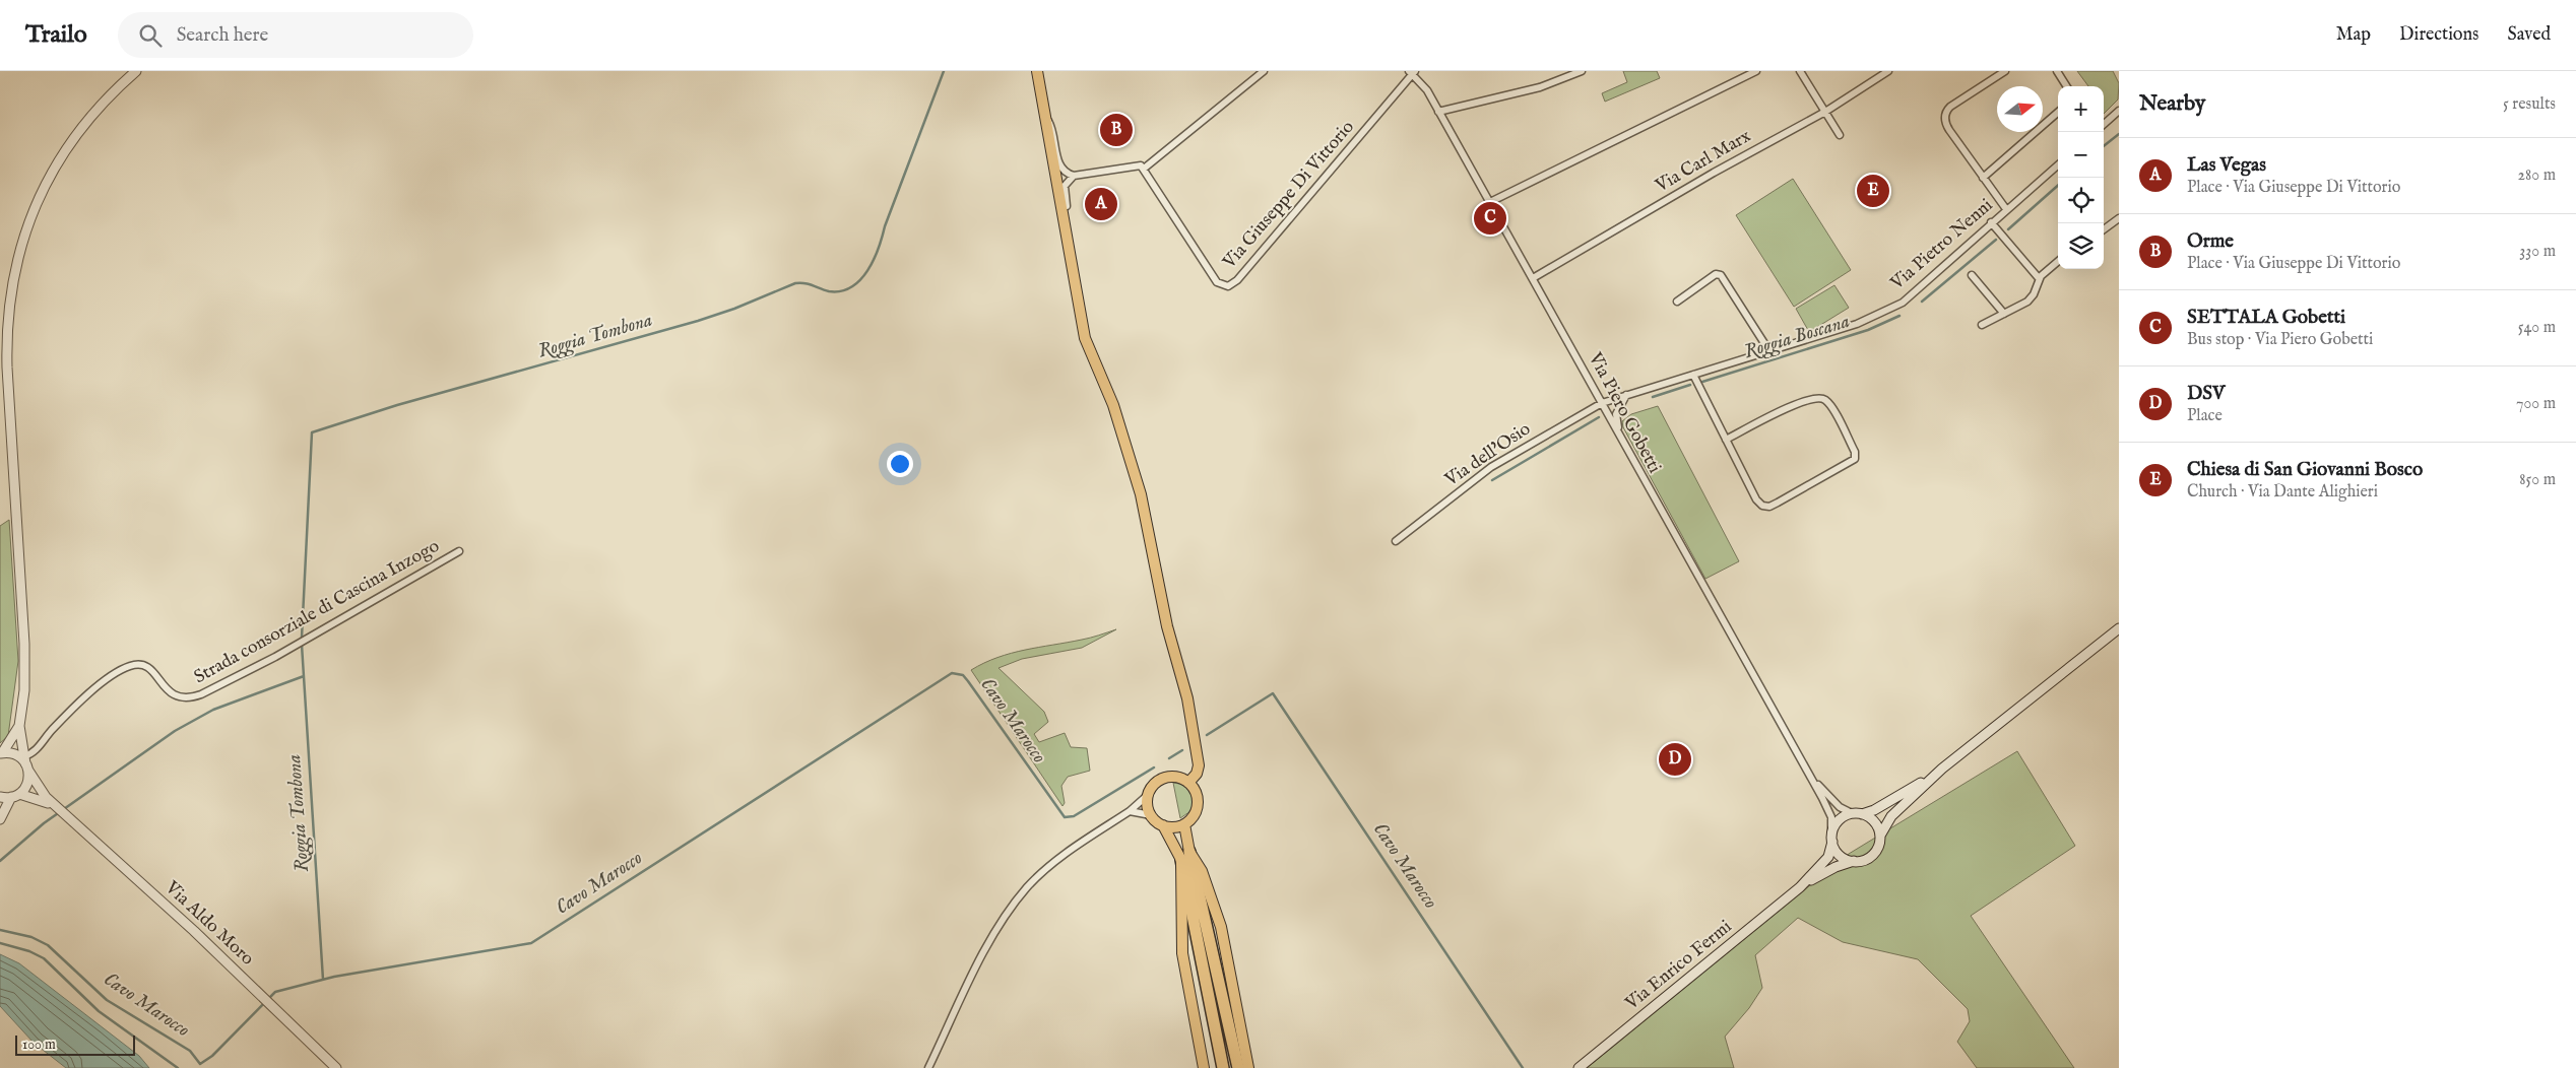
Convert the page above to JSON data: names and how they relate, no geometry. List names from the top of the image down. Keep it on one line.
{"streets":{"street":["Via Carl Marx","Via Giuseppe Di Vittorio","Via Pietro Nenni","Via Piero Gobetti","Via dell'Osio","Strada consorziale di Cascina Inzogo","Via Aldo Moro","Via Enrico Fermi"]},"crossings":[["Via Carl Marx","Via Piero Gobetti"],["Via Giuseppe Di Vittorio","Via Piero Gobetti"],["Via Pietro Nenni","Via Piero Gobetti"],["Via Pietro Nenni","Via dell'Osio"],["Via Piero Gobetti","Via dell'Osio"],["Strada consorziale di Cascina Inzogo","Via Aldo Moro"]],"water":["Roggia Tombona","Roggia Boscana","Cavo Marocco"],"scale_bar":"100 m","north":"right","page":{"header":"Trailo","search":"Search here","nav":["Map","Directions","Saved"],"heading":["Nearby","5 results"],"map_buttons":["+","−"],"pins":["B","E","A","C","D"],"list":[{"mark":"A","name":"Las Vegas","note":"Place · Via Giuseppe Di Vittorio","value":"280 m"},{"mark":"B","name":"Orme","note":"Place · Via Giuseppe Di Vittorio","value":"330 m"},{"mark":"C","name":"SETTALA Gobetti","note":"Bus stop · Via Piero Gobetti","value":"540 m"},{"mark":"D","name":"DSV","note":"Place","value":"700 m"},{"mark":"E","name":"Chiesa di San Giovanni Bosco","note":"Church · Via Dante Alighieri","value":"850 m"}],"scale":"100 m"}}
